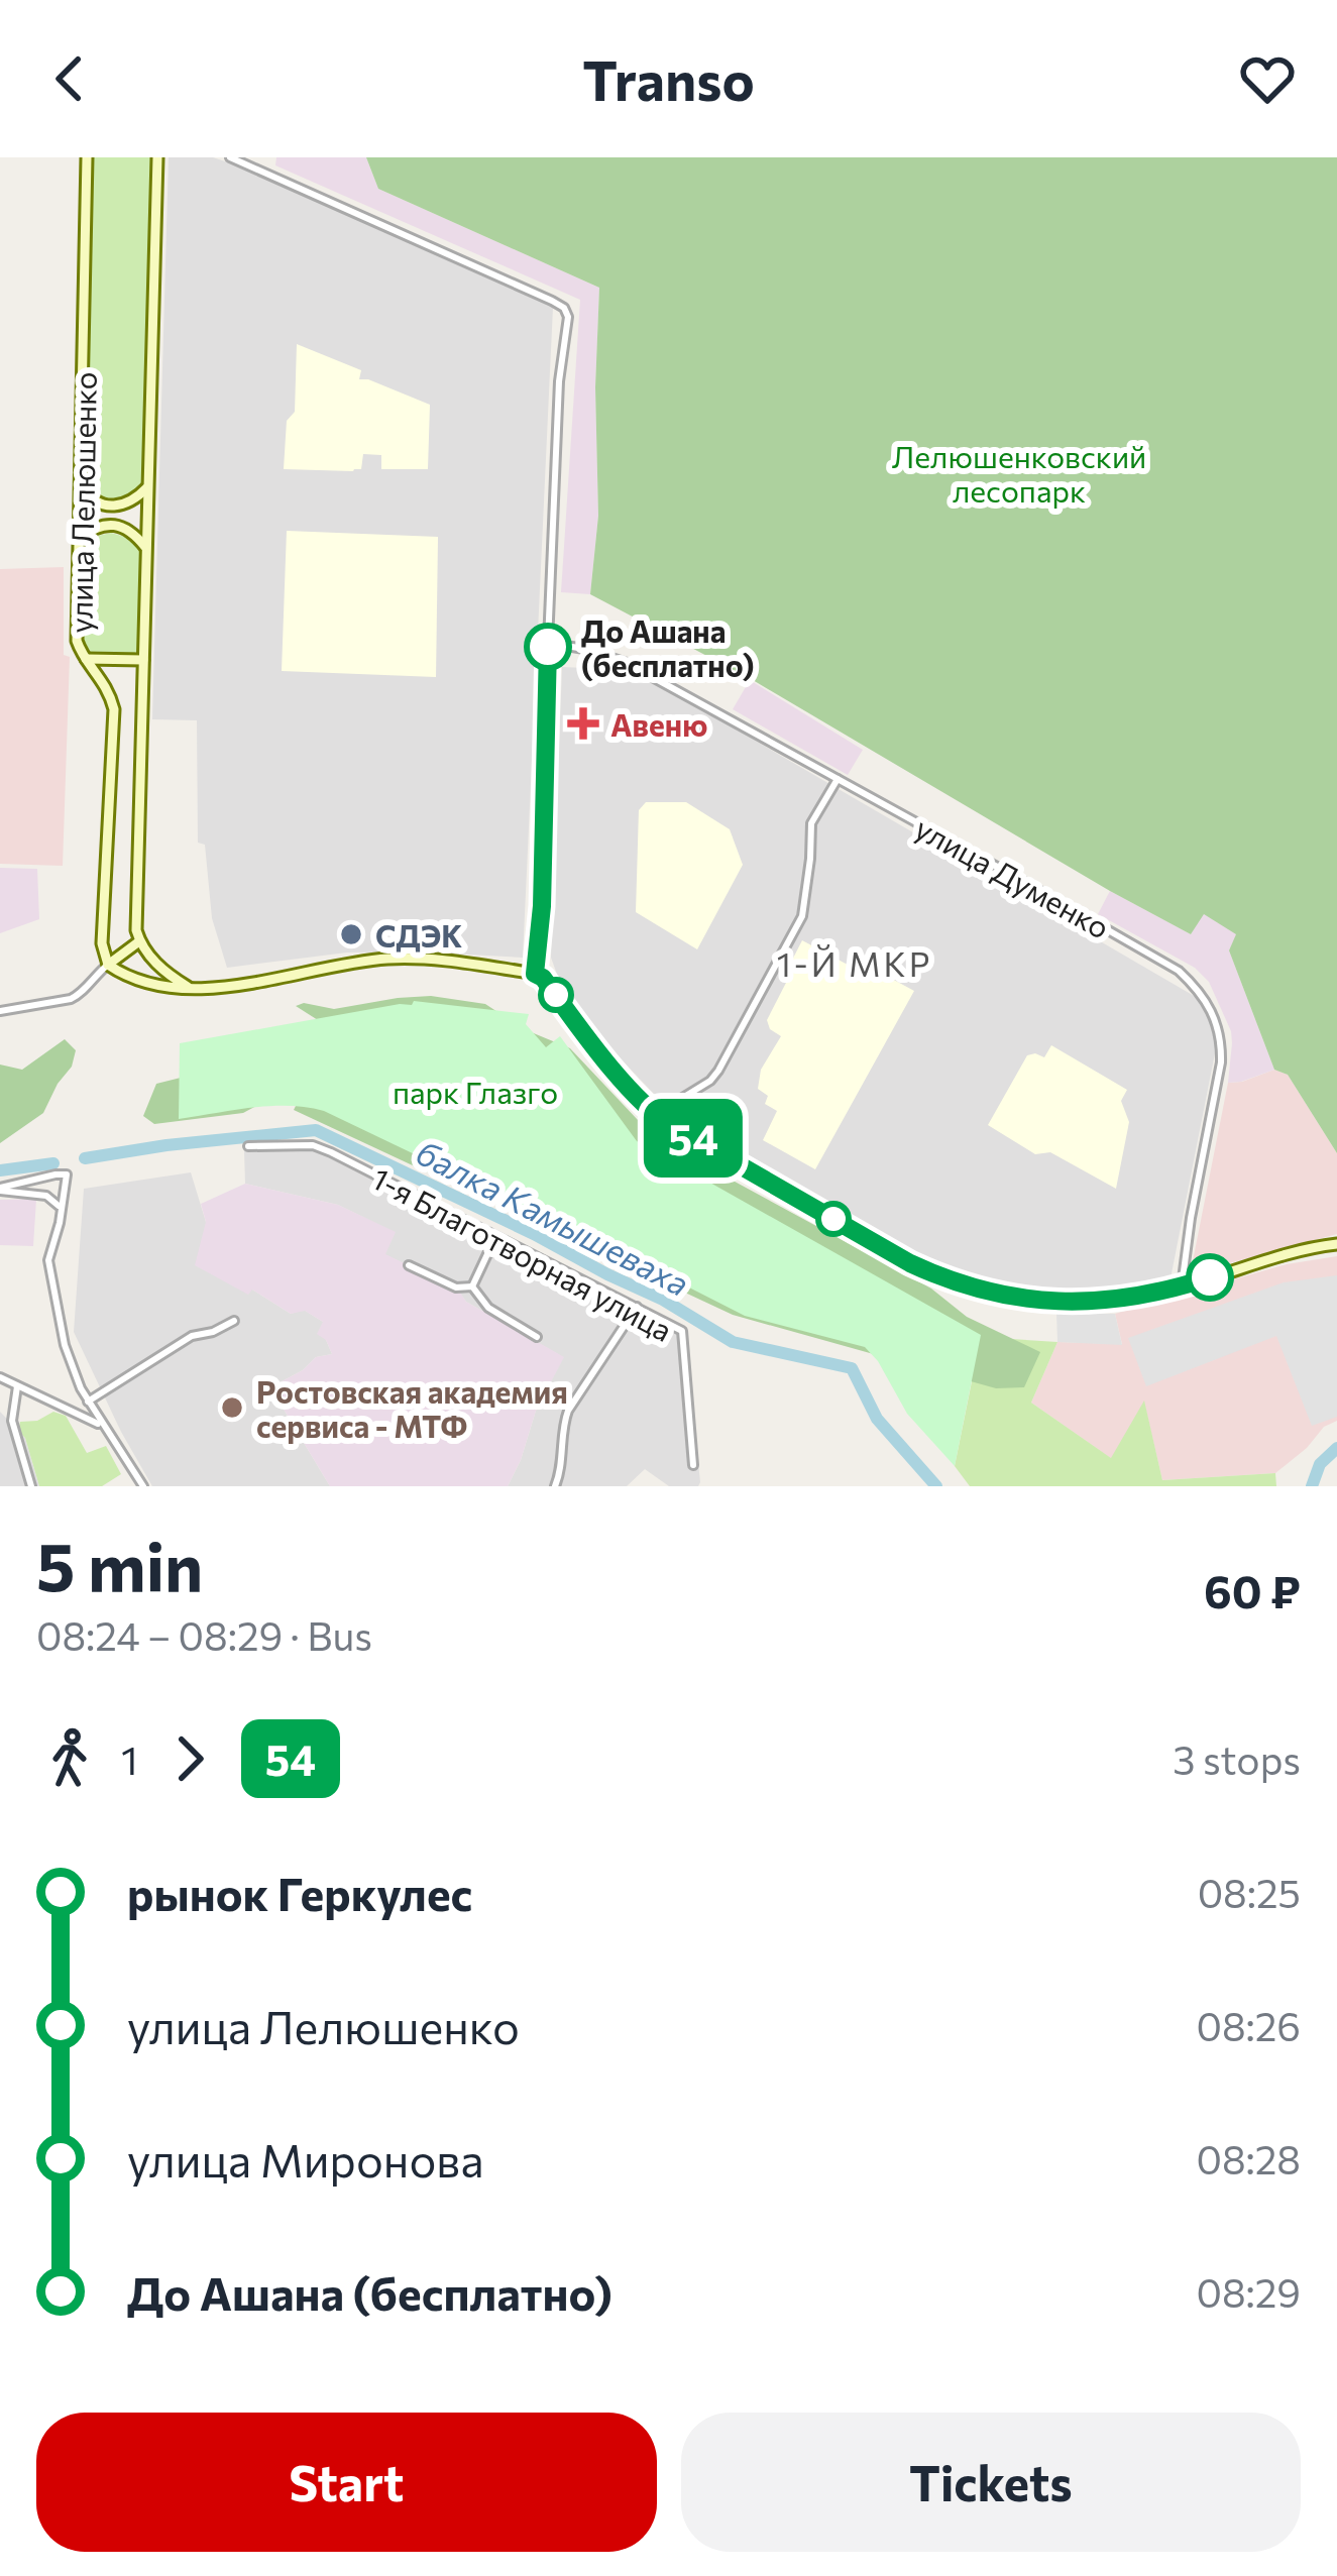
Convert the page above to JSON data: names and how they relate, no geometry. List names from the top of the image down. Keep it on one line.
{"streets":{"street":["улица Лелюшенко","улица Думенко","1-я Благотворная улица"]},"districts":["1-Й МКР"],"water":["балка Камышеваха"],"parks":["Лелюшенковский лесопарк","парк Глазго"],"places":{"other":["До Ашана (бесплатно)","СДЭК","Ростовская академия сервиса - МТФ"],"health":["Авеню"]},"lines":["bus line 54"],"page":{"header":"Transo","on_map":"54","heading":["5 min","08:24 – 08:29 · Bus","60 ₽"],"legs":["1","54","3 stops"],"list":[{"name":"рынок Геркулес","value":"08:25"},{"name":"улица Лелюшенко","value":"08:26"},{"name":"улица Миронова","value":"08:28"},{"name":"До Ашана (бесплатно)","value":"08:29"}],"buttons":["Start","Tickets"]}}
